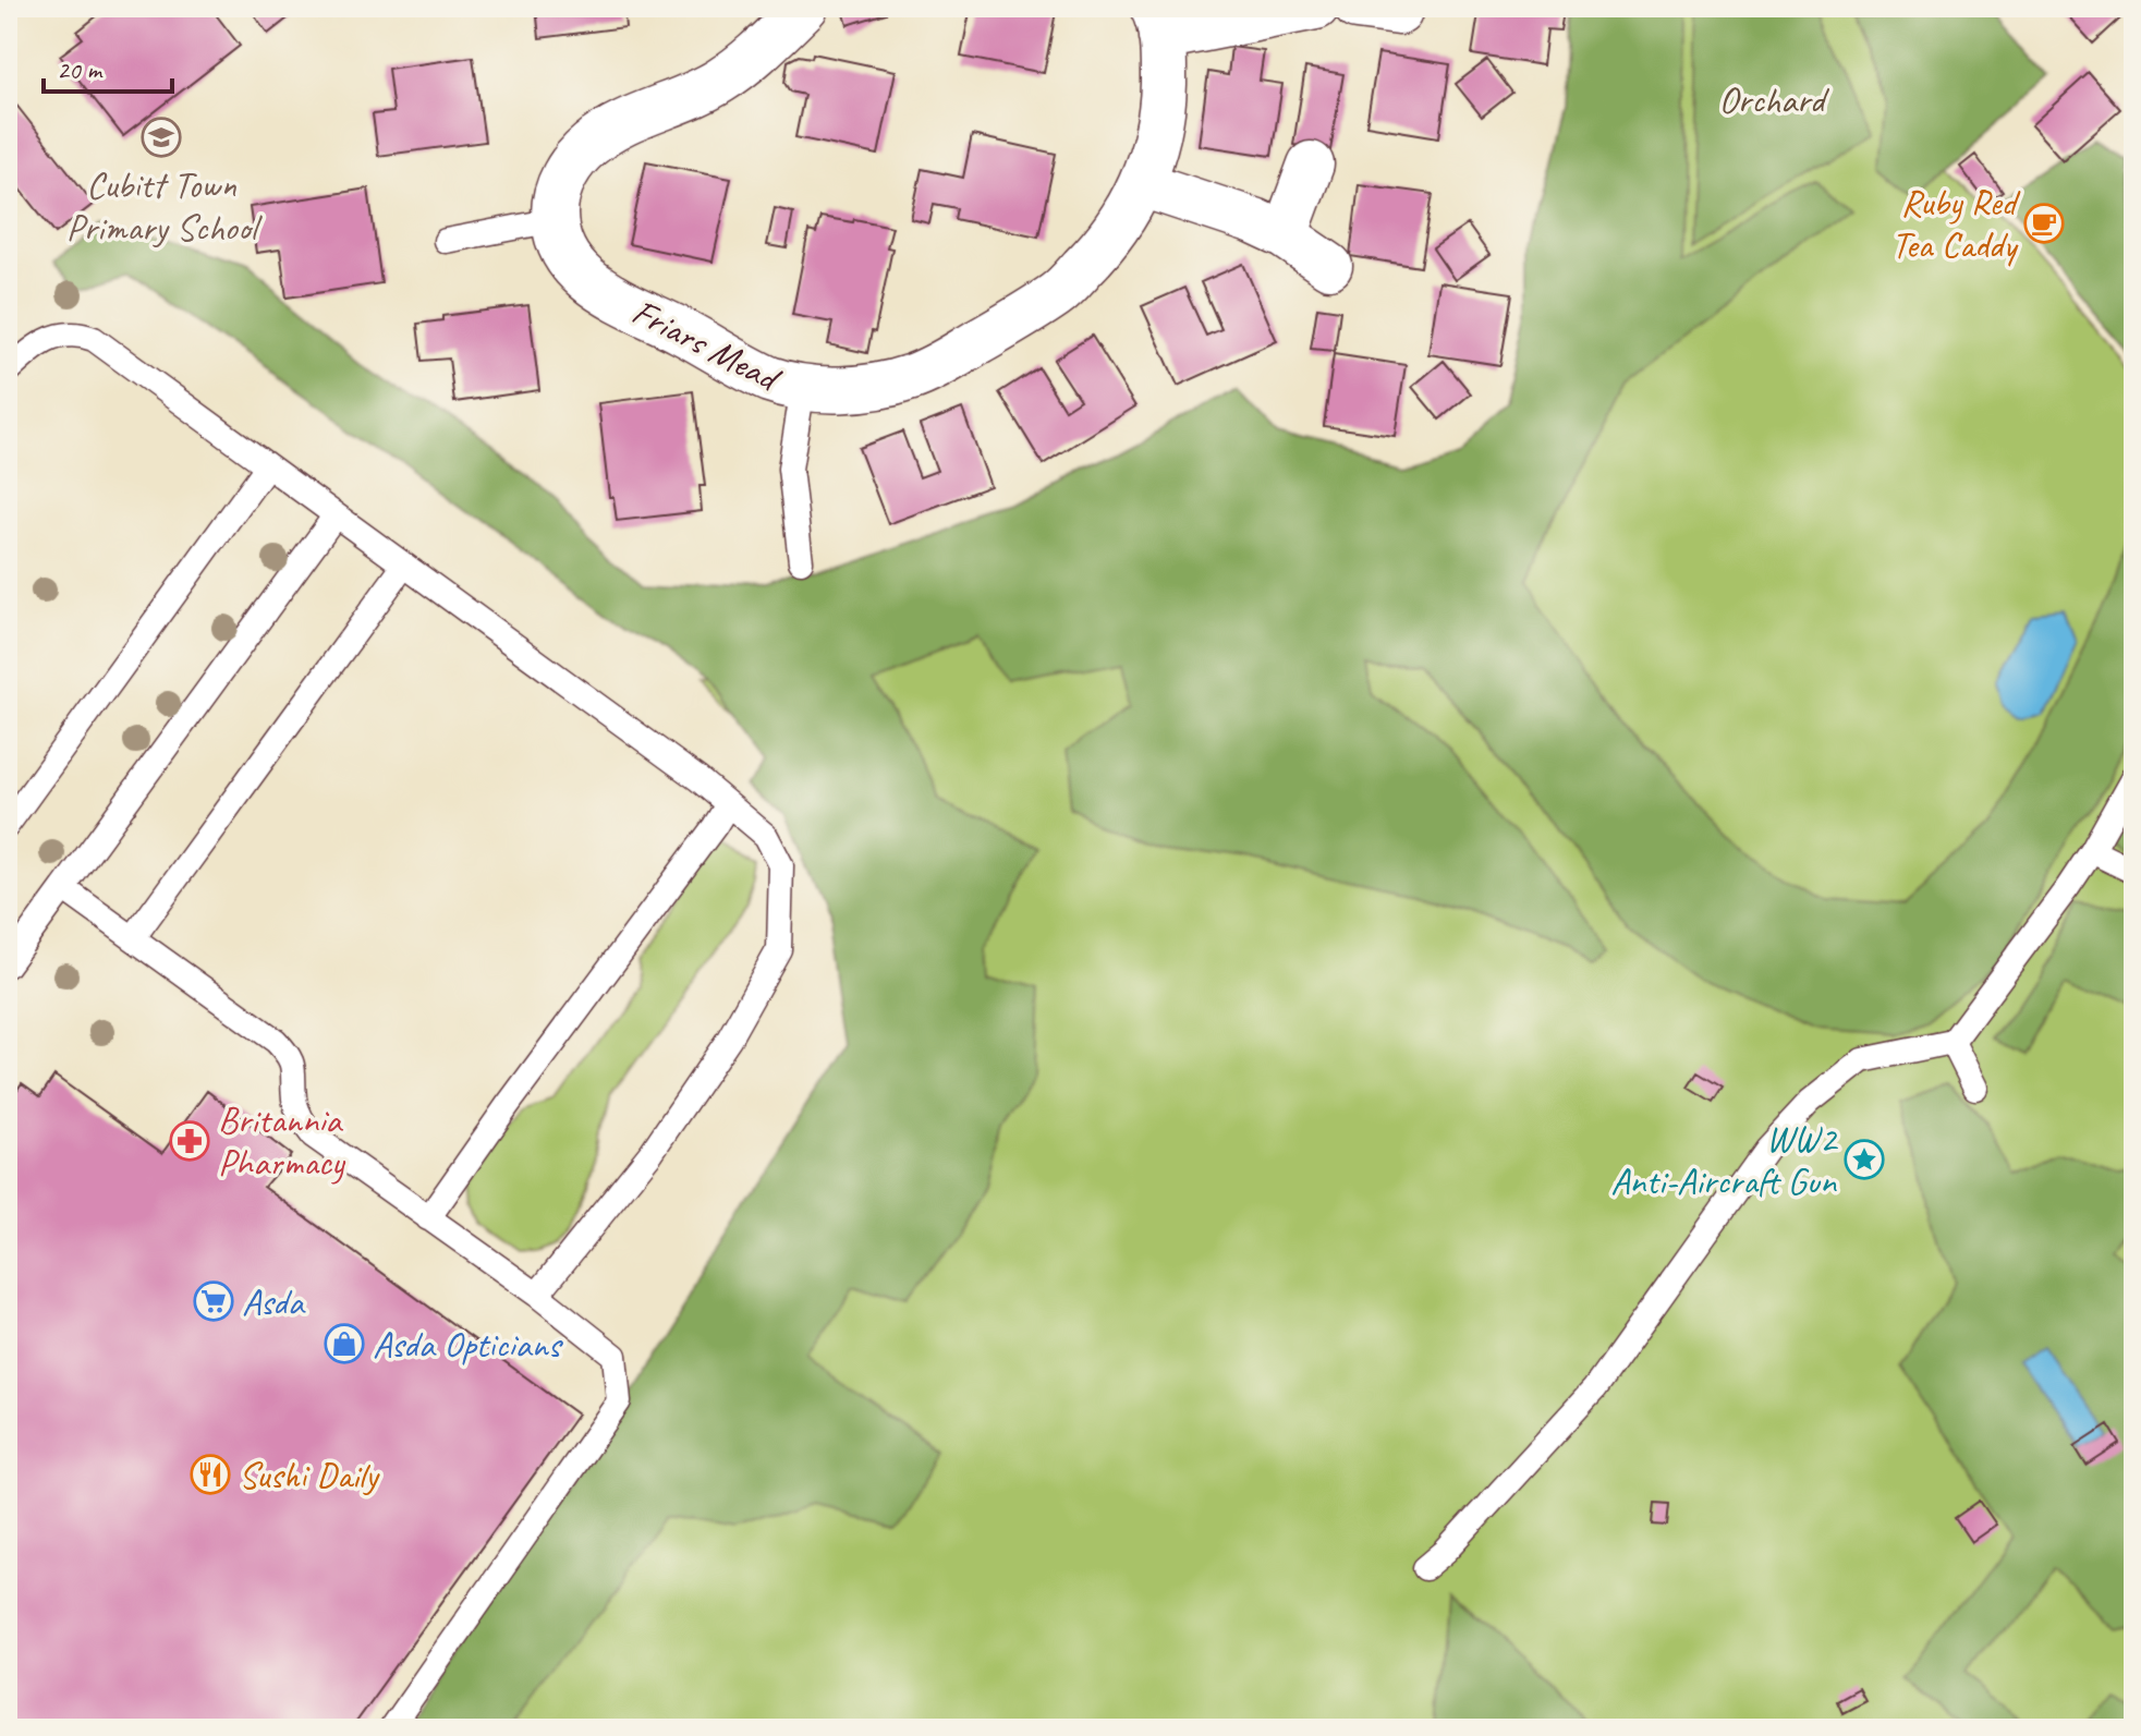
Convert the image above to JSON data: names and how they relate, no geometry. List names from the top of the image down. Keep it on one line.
{"streets":{"street":["Friars Mead"]},"parks":["Orchard"],"places":{"school or university":["Cubitt Town Primary School"],"cafe":["Ruby Red Tea Caddy"],"pharmacy":["Britannia Pharmacy"],"place":["WW2 Anti-Aircraft Gun"],"supermarket":["Asda"],"shop":["Asda Opticians"],"restaurant":["Sushi Daily"]},"scale_bar":"20 m"}
